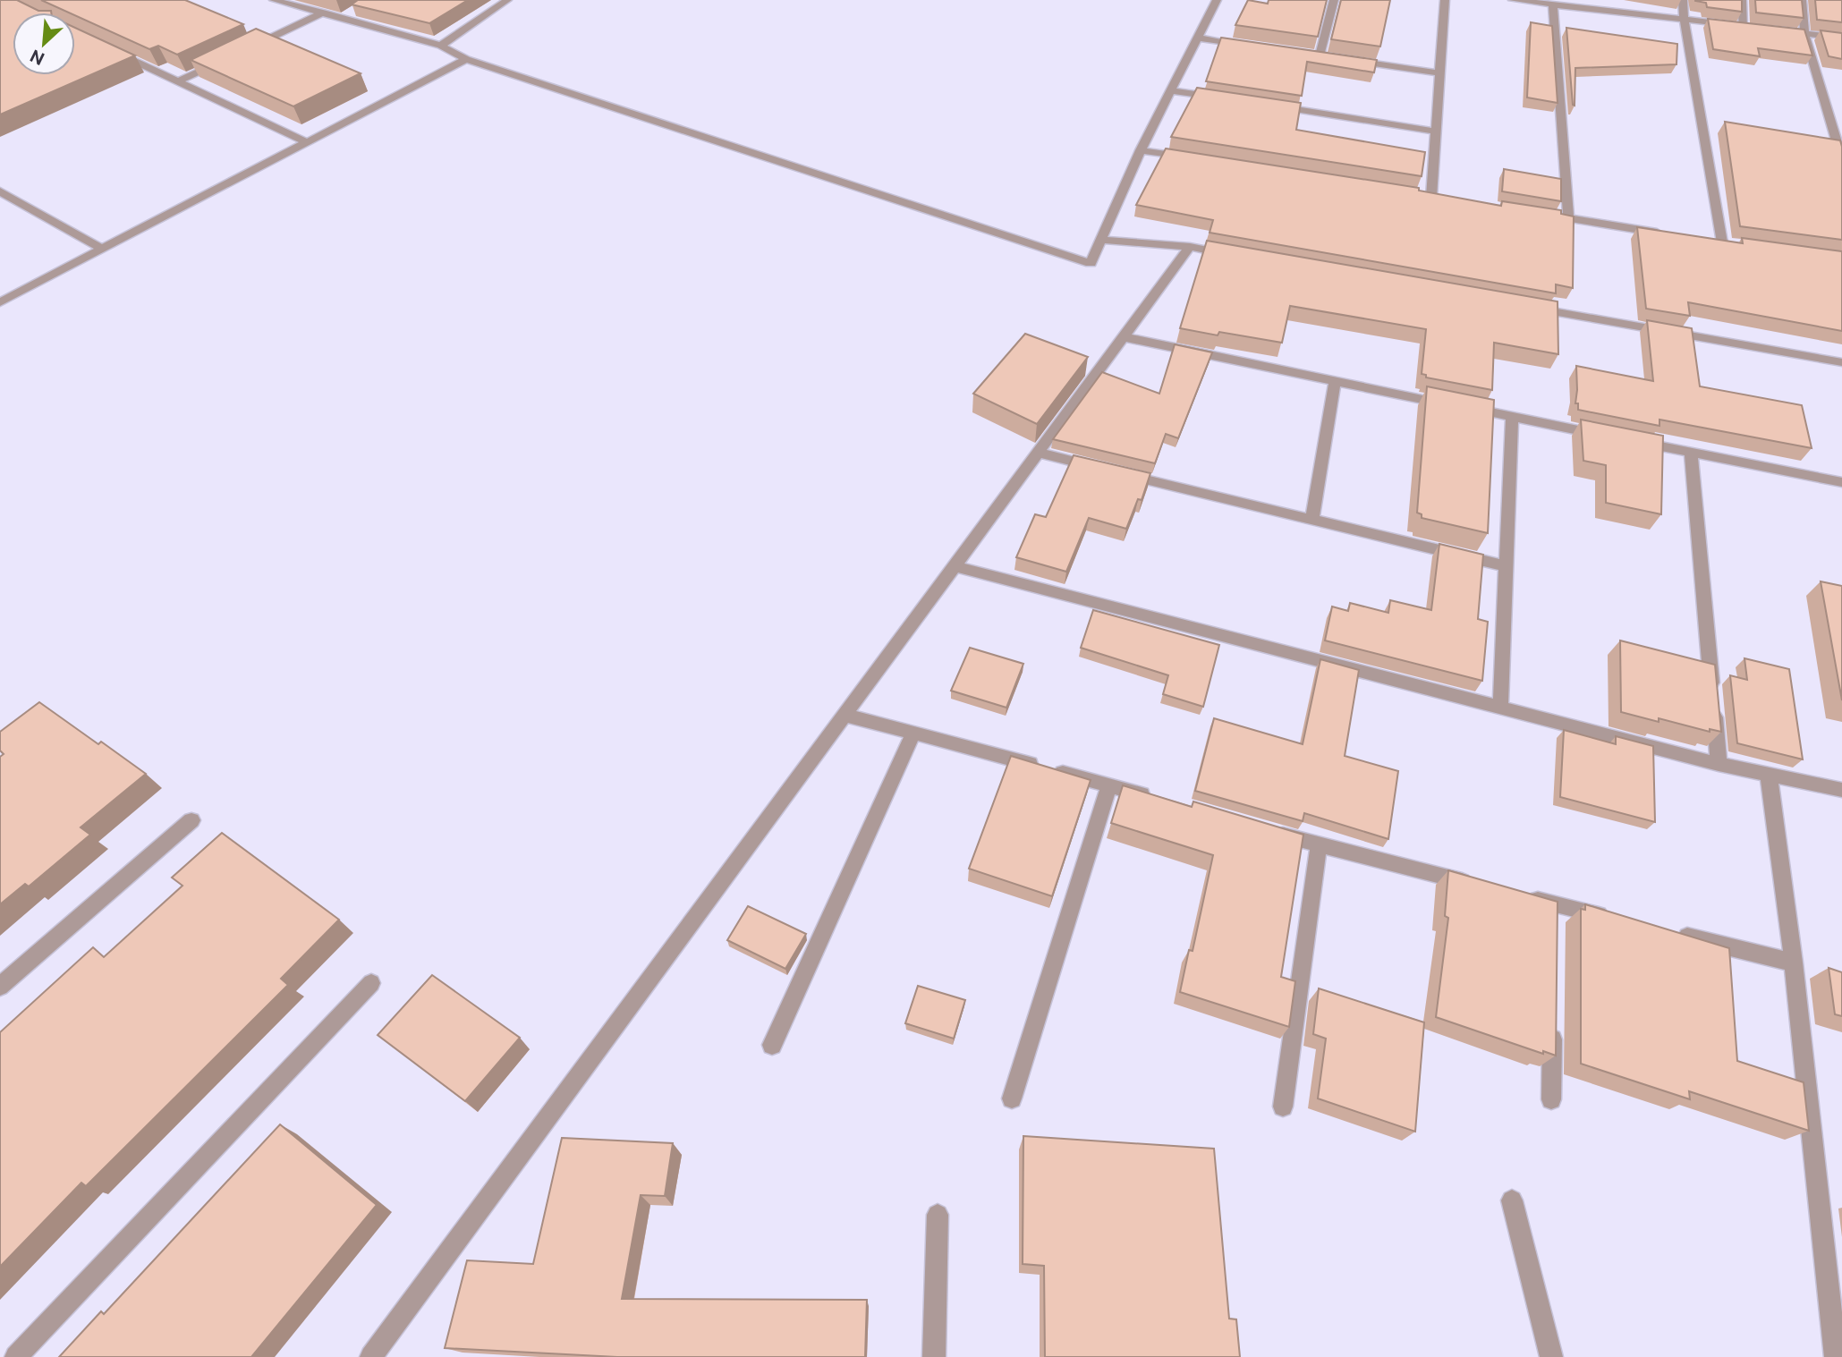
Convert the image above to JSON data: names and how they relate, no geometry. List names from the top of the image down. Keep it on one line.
{"north":"bottom left"}
